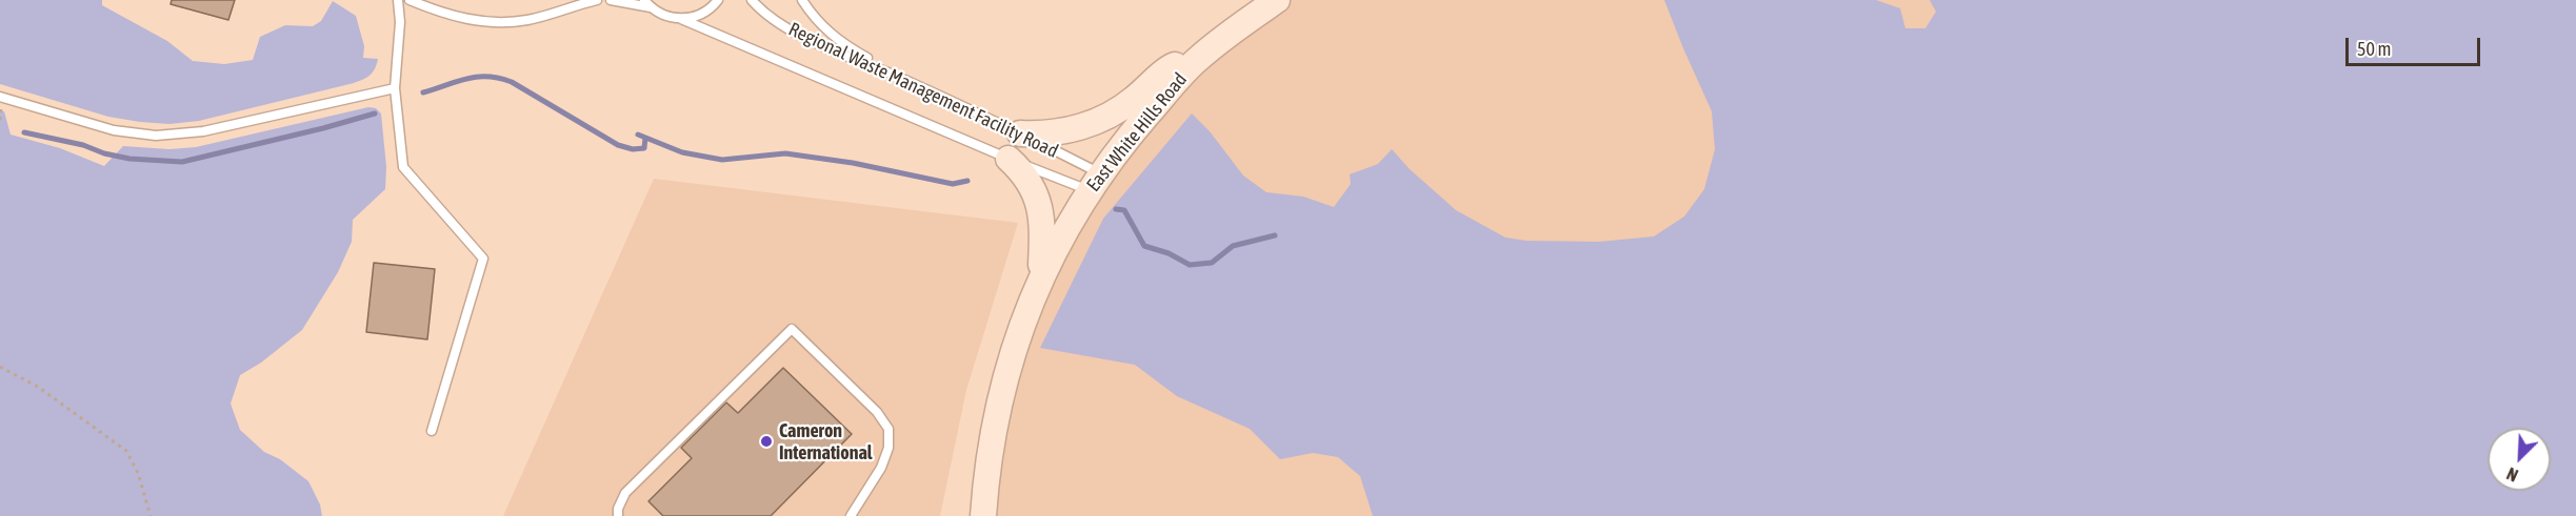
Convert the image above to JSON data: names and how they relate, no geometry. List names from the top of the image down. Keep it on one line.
{"streets":{"main road":["East White Hills Road"],"lane":["Regional Waste Management Facility Road"]},"crossings":[["Regional Waste Management Facility Road","East White Hills Road"]],"places":["Cameron International"],"scale_bar":"50 m","north":"bottom left"}
